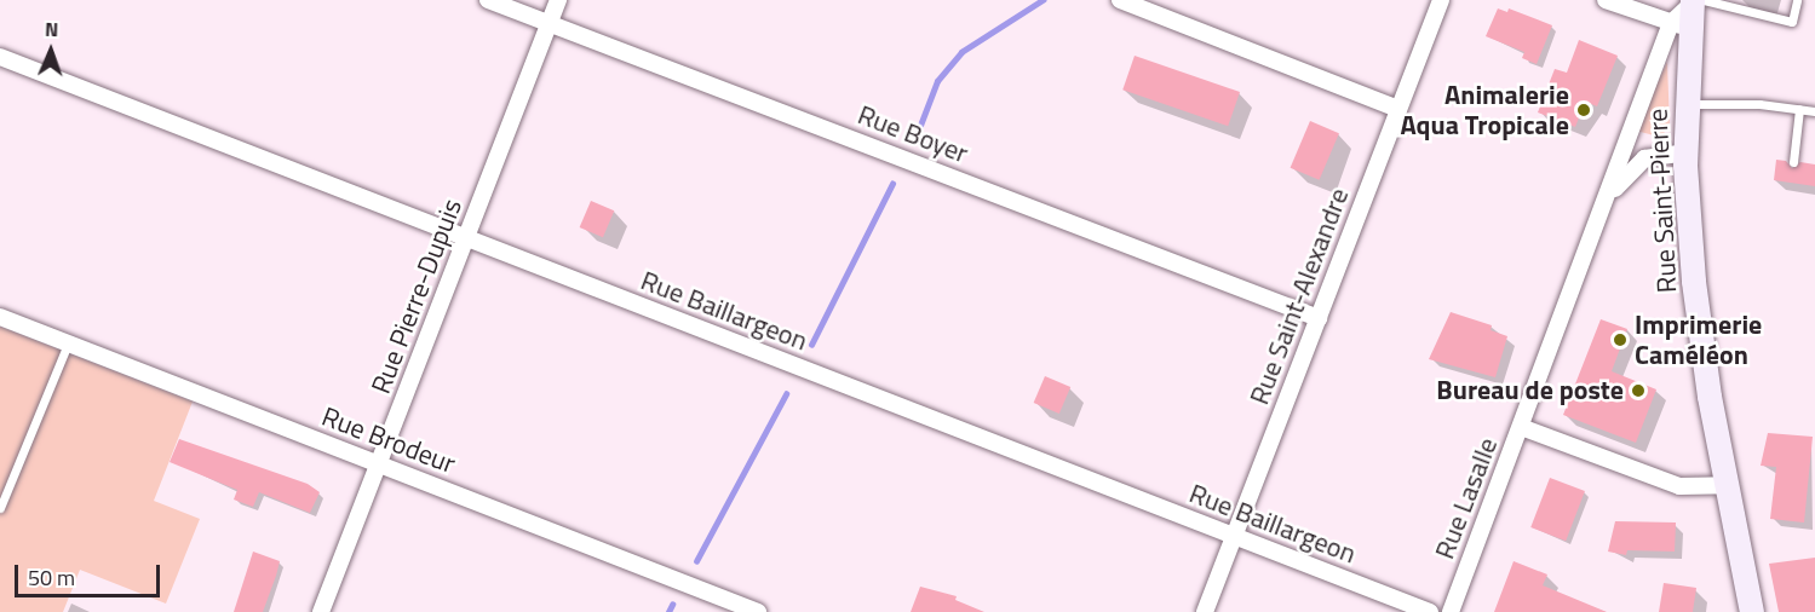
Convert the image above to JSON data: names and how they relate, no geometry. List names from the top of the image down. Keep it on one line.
{"streets":{"main road":["Rue Saint-Pierre"],"street":["Rue Boyer","Rue Pierre-Dupuis","Rue Saint-Alexandre","Rue Baillargeon","Rue Brodeur","Rue Lasalle"]},"crossings":[["Rue Boyer","Rue Pierre-Dupuis"],["Rue Boyer","Rue Saint-Alexandre"],["Rue Saint-Pierre","Rue Lasalle"],["Rue Pierre-Dupuis","Rue Baillargeon"],["Rue Pierre-Dupuis","Rue Brodeur"],["Rue Saint-Alexandre","Rue Baillargeon"]],"places":["Animalerie Aqua Tropicale","Imprimerie Caméléon","Bureau de poste"],"scale_bar":"50 m","north":"top"}
